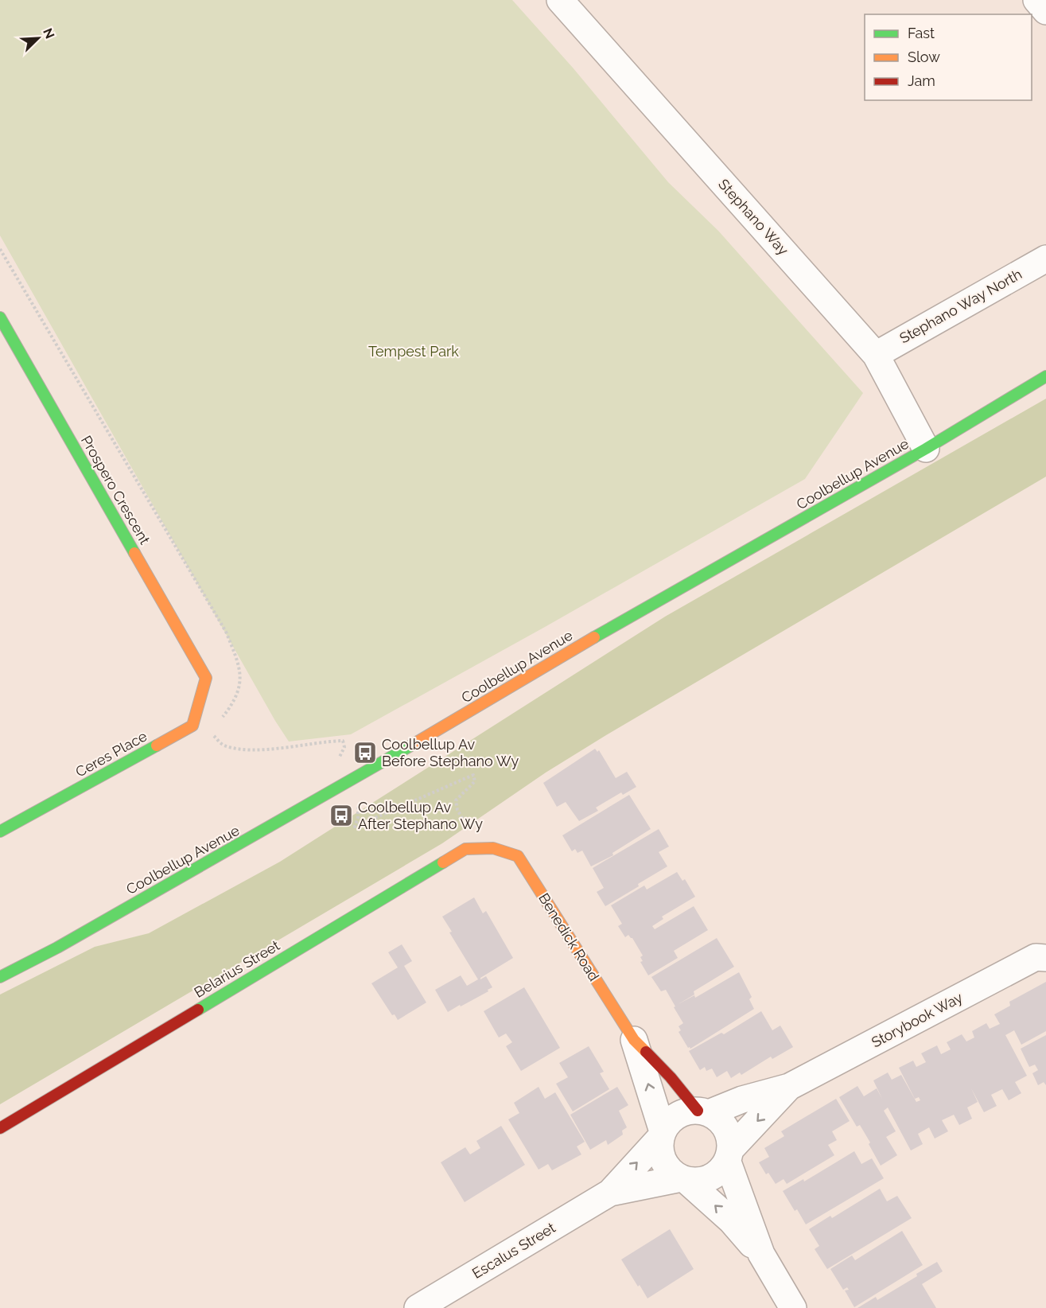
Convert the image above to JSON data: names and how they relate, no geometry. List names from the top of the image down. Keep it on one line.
{"streets":{"street":["Stephano Way","Stephano Way North","Coolbellup Avenue","Prospero Crescent","Ceres Place","Benedick Road","Belarius Street","Storybook Way","Escalus Street"]},"crossings":[["Stephano Way","Stephano Way North"],["Stephano Way","Coolbellup Avenue"],["Prospero Crescent","Ceres Place"],["Benedick Road","Belarius Street"]],"parks":["Tempest Park"],"places":{"bus stop":["Coolbellup Av Before Stephano Wy","Coolbellup Av After Stephano Wy"]},"legend":["Fast","Slow","Jam"],"north":"top right"}
